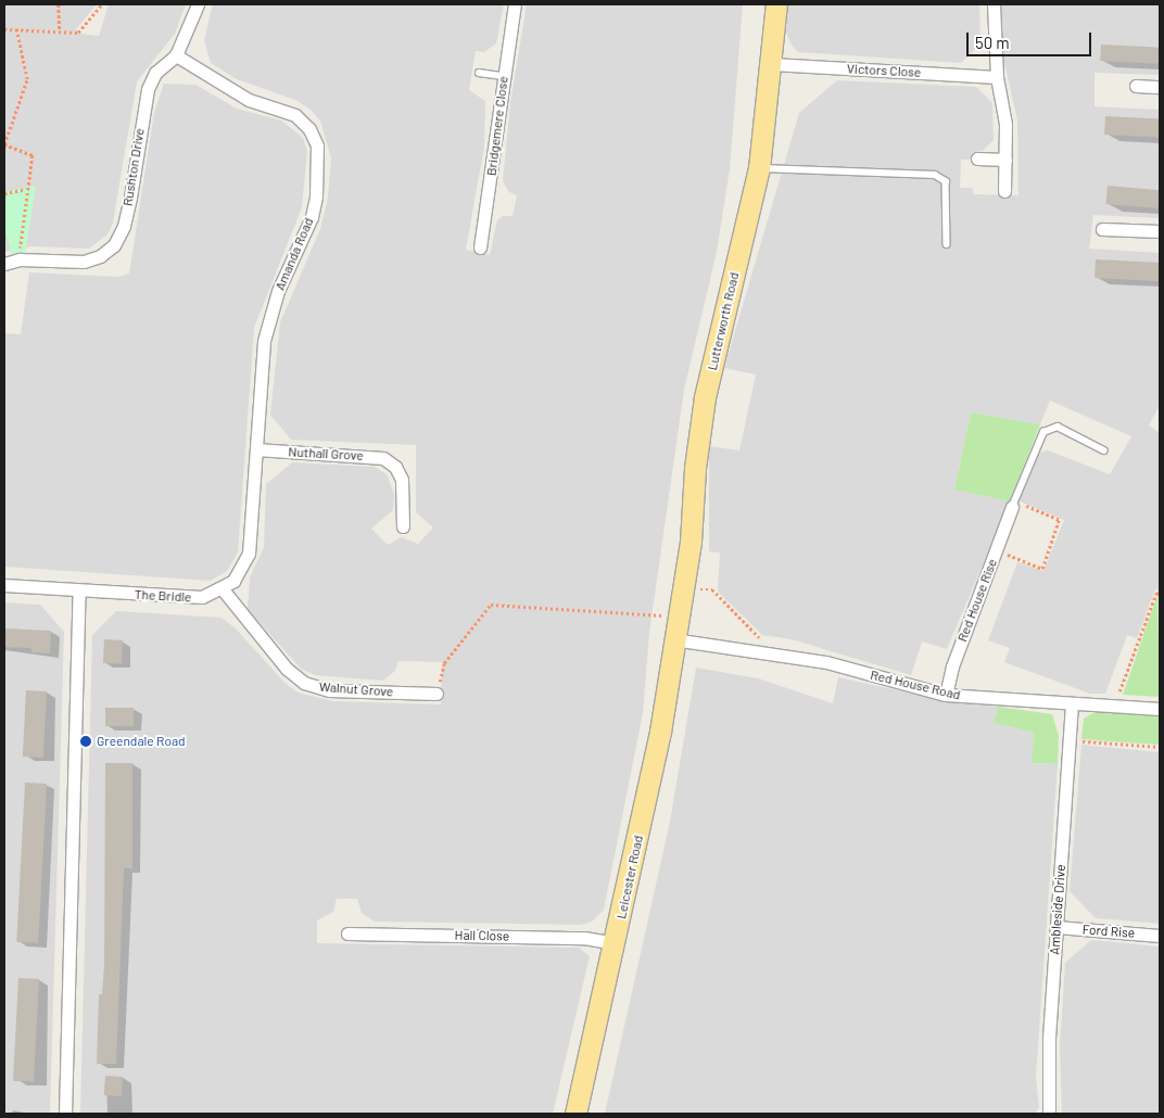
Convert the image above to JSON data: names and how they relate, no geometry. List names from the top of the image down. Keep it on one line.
{"streets":{"main road":["Lutterworth Road","Leicester Road"],"street":["Victors Close","Bridgemere Close","Rushton Drive","Amanda Road","Nuthall Grove","The Bridle","Red House Rise","Red House Road","Walnut Grove","Ambleside Drive","Ford Rise","Hall Close"]},"crossings":[["Victors Close","Lutterworth Road"],["Rushton Drive","Amanda Road"],["Amanda Road","The Bridle"],["Lutterworth Road","Red House Road"],["Lutterworth Road","Leicester Road"],["Nuthall Grove","The Bridle"],["The Bridle","Walnut Grove"],["Red House Rise","Red House Road"],["Red House Road","Leicester Road"],["Red House Road","Ambleside Drive"],["Leicester Road","Hall Close"],["Ambleside Drive","Ford Rise"]],"places":["Greendale Road"],"scale_bar":"50 m"}
